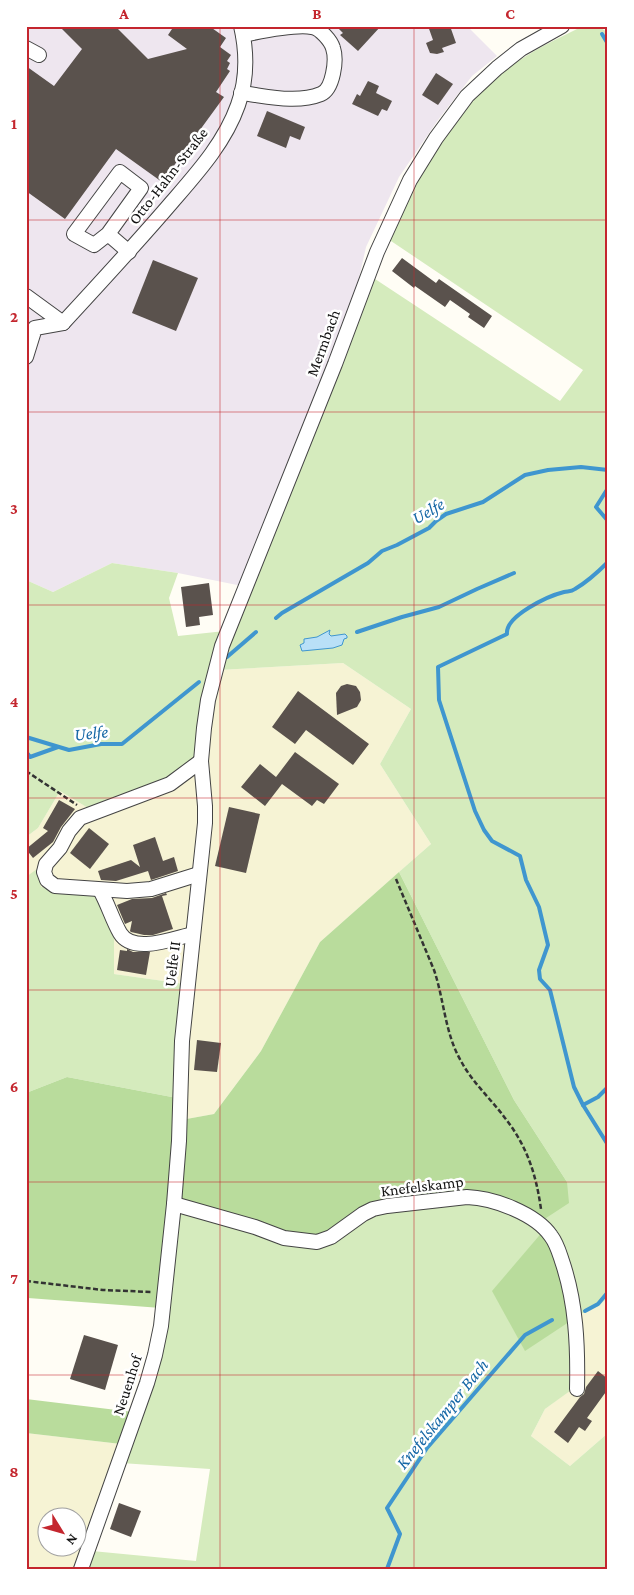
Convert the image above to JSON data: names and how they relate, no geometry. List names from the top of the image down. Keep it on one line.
{"streets":{"street":["Otto-Hahn-Straße","Mermbach","Uelfe II","Knefelskamp","Neuenhof"]},"crossings":[["Mermbach","Uelfe II"],["Uelfe II","Knefelskamp"],["Uelfe II","Neuenhof"],["Knefelskamp","Neuenhof"]],"water":["Uelfe","Knefelskamper Bach"],"north":"bottom right","grid":{"columns":["A","B","C"],"rows":["1","2","3","4","5","6","7","8"]}}
